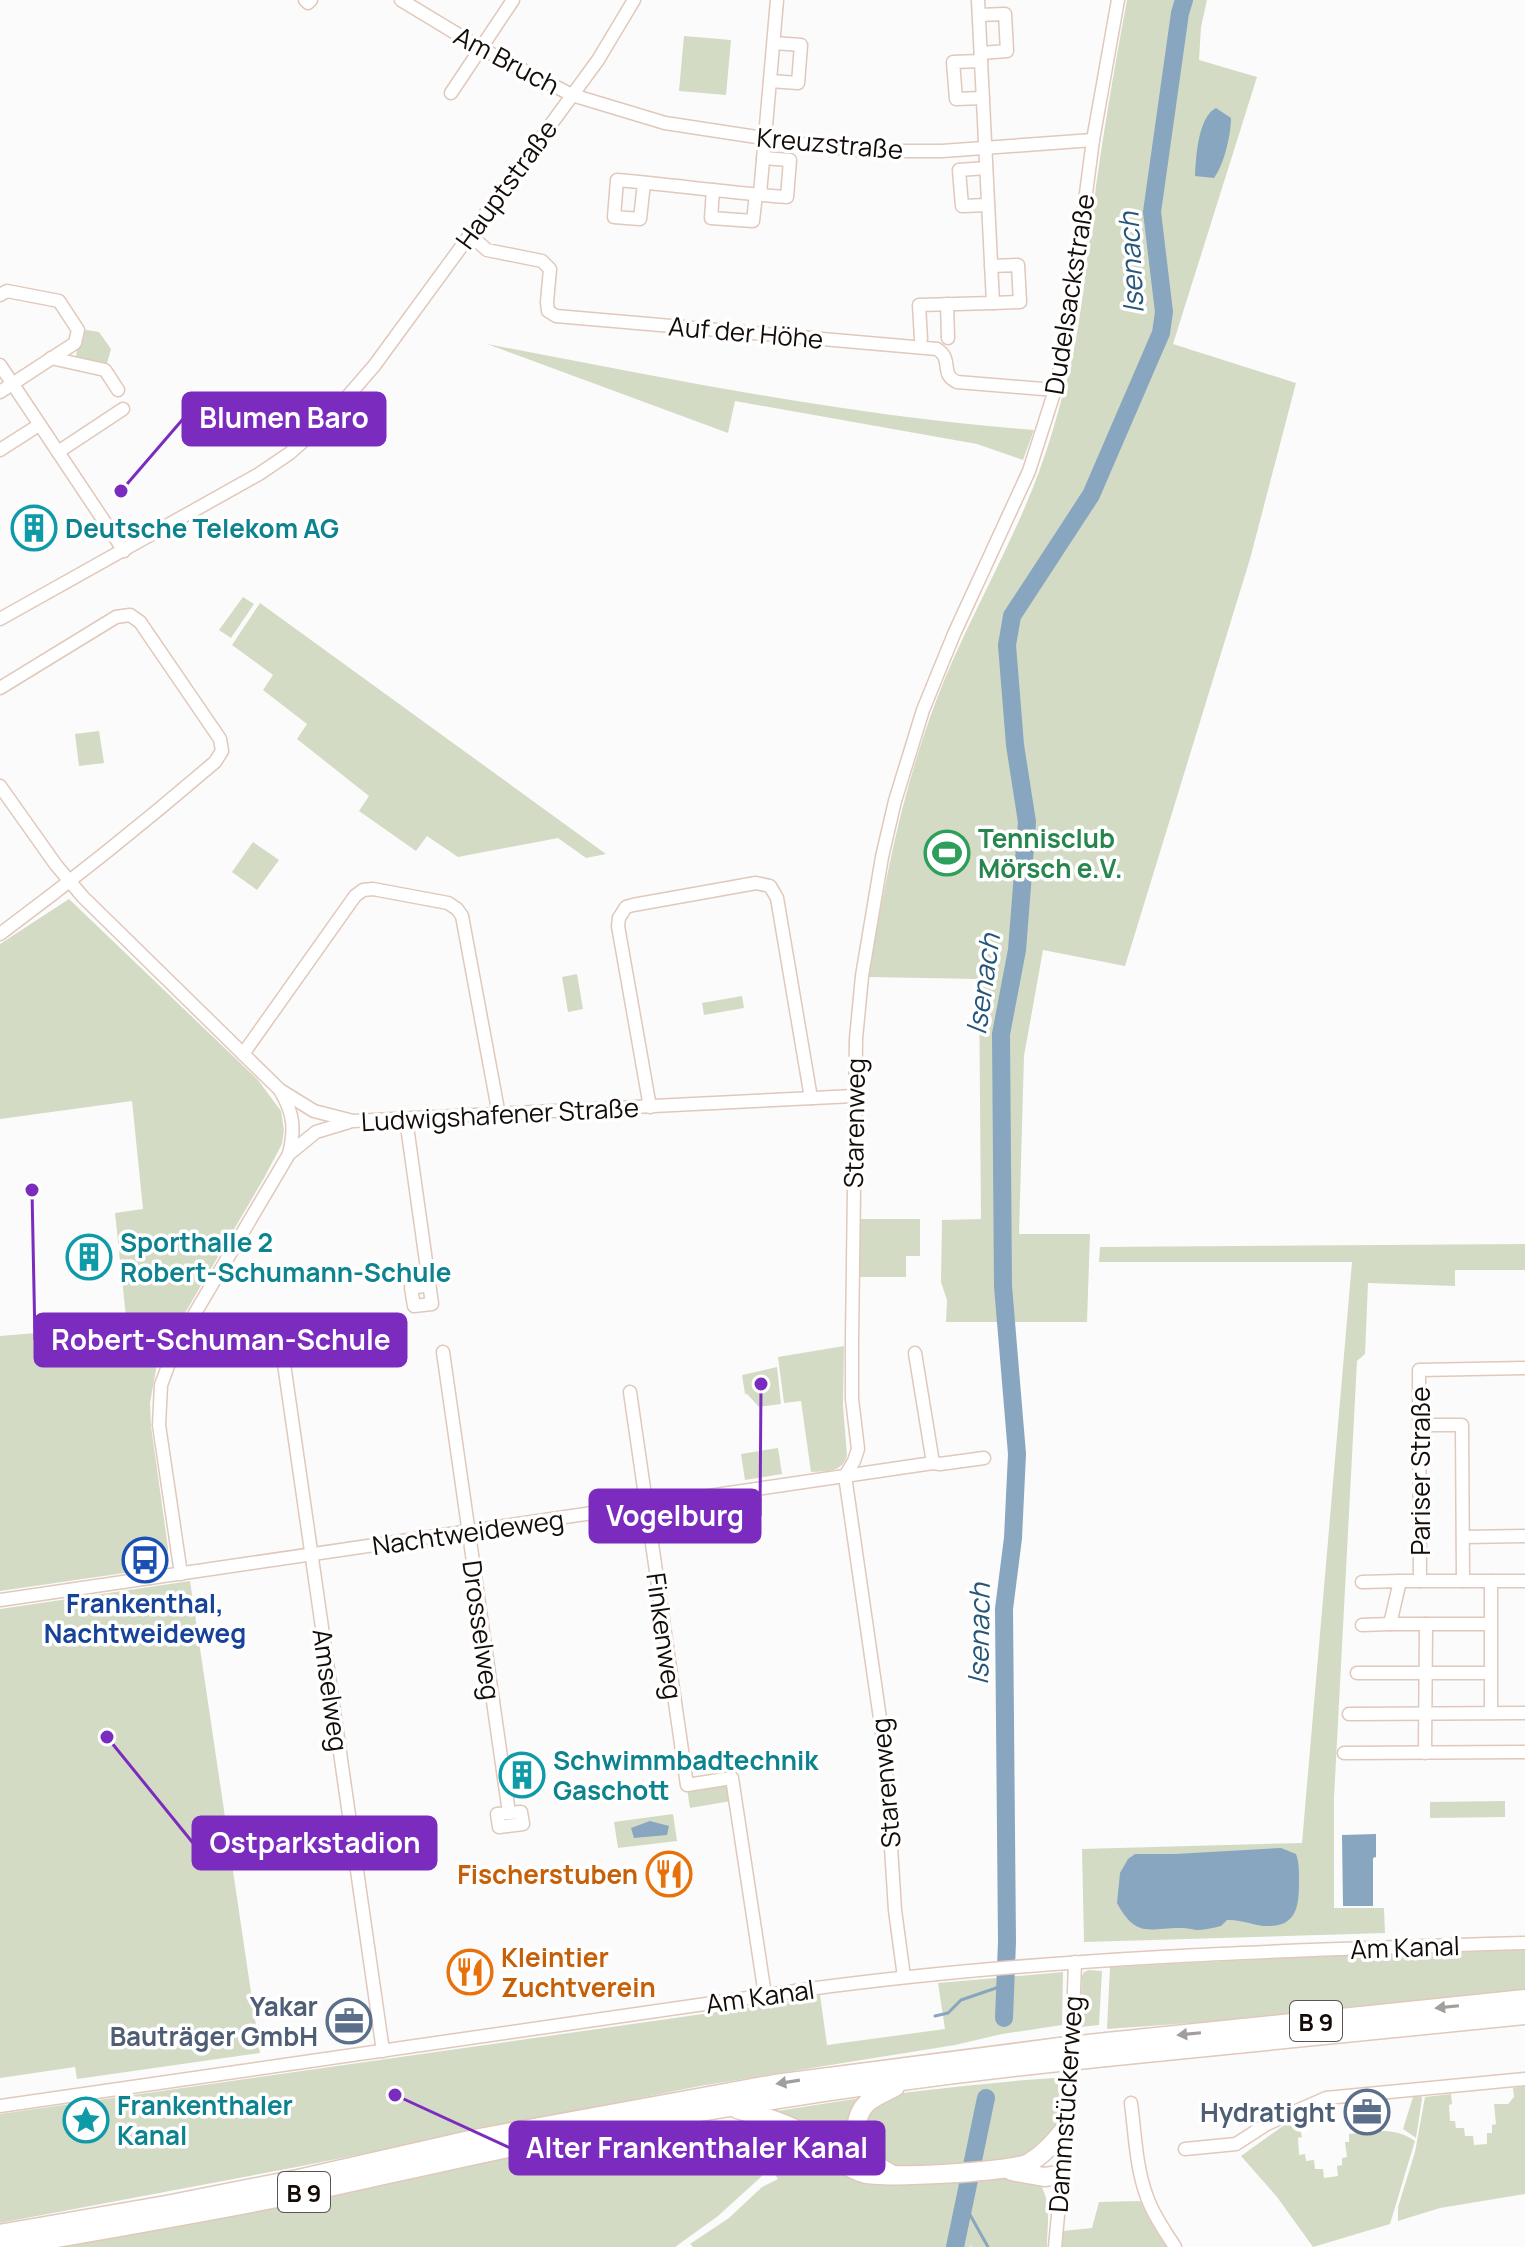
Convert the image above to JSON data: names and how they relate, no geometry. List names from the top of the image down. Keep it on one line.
{"streets":{"highway":["B 9"],"street":["Am Bruch","Kreuzstraße","Hauptstraße","Dudelsackstraße","Auf der Höhe","Ludwigshafener Straße","Starenweg","Pariser Straße","Nachtweideweg","Drosselweg","Finkenweg","Amselweg","Am Kanal","Dammstückerweg"]},"crossings":[["Am Bruch","Kreuzstraße"],["Am Bruch","Hauptstraße"],["Kreuzstraße","Hauptstraße"],["Kreuzstraße","Dudelsackstraße"],["Hauptstraße","Auf der Höhe"],["Dudelsackstraße","Auf der Höhe"],["Dudelsackstraße","Starenweg"],["Ludwigshafener Straße","Starenweg"],["Starenweg","Nachtweideweg"],["Starenweg","Am Kanal"],["Nachtweideweg","Drosselweg"],["Nachtweideweg","Finkenweg"],["Nachtweideweg","Amselweg"],["Finkenweg","Am Kanal"],["Amselweg","Am Kanal"],["Am Kanal","Dammstückerweg"]],"water":["Isenach"],"places":{"other":["Blumen Baro","Robert-Schuman-Schule","Vogelburg","Ostparkstadion","Alter Frankenthaler Kanal"],"building":["Deutsche Telekom AG","Sporthalle 2 Robert-Schumann-Schule","Schwimmbadtechnik Gaschott"],"sports":["Tennisclub Mörsch e.V."],"bus stop":["Frankenthal, Nachtweideweg"],"restaurant":["Fischerstuben","Kleintier Zuchtverein"],"office":["Yakar Bauträger GmbH","Hydratight"],"place":["Frankenthaler Kanal"]}}
